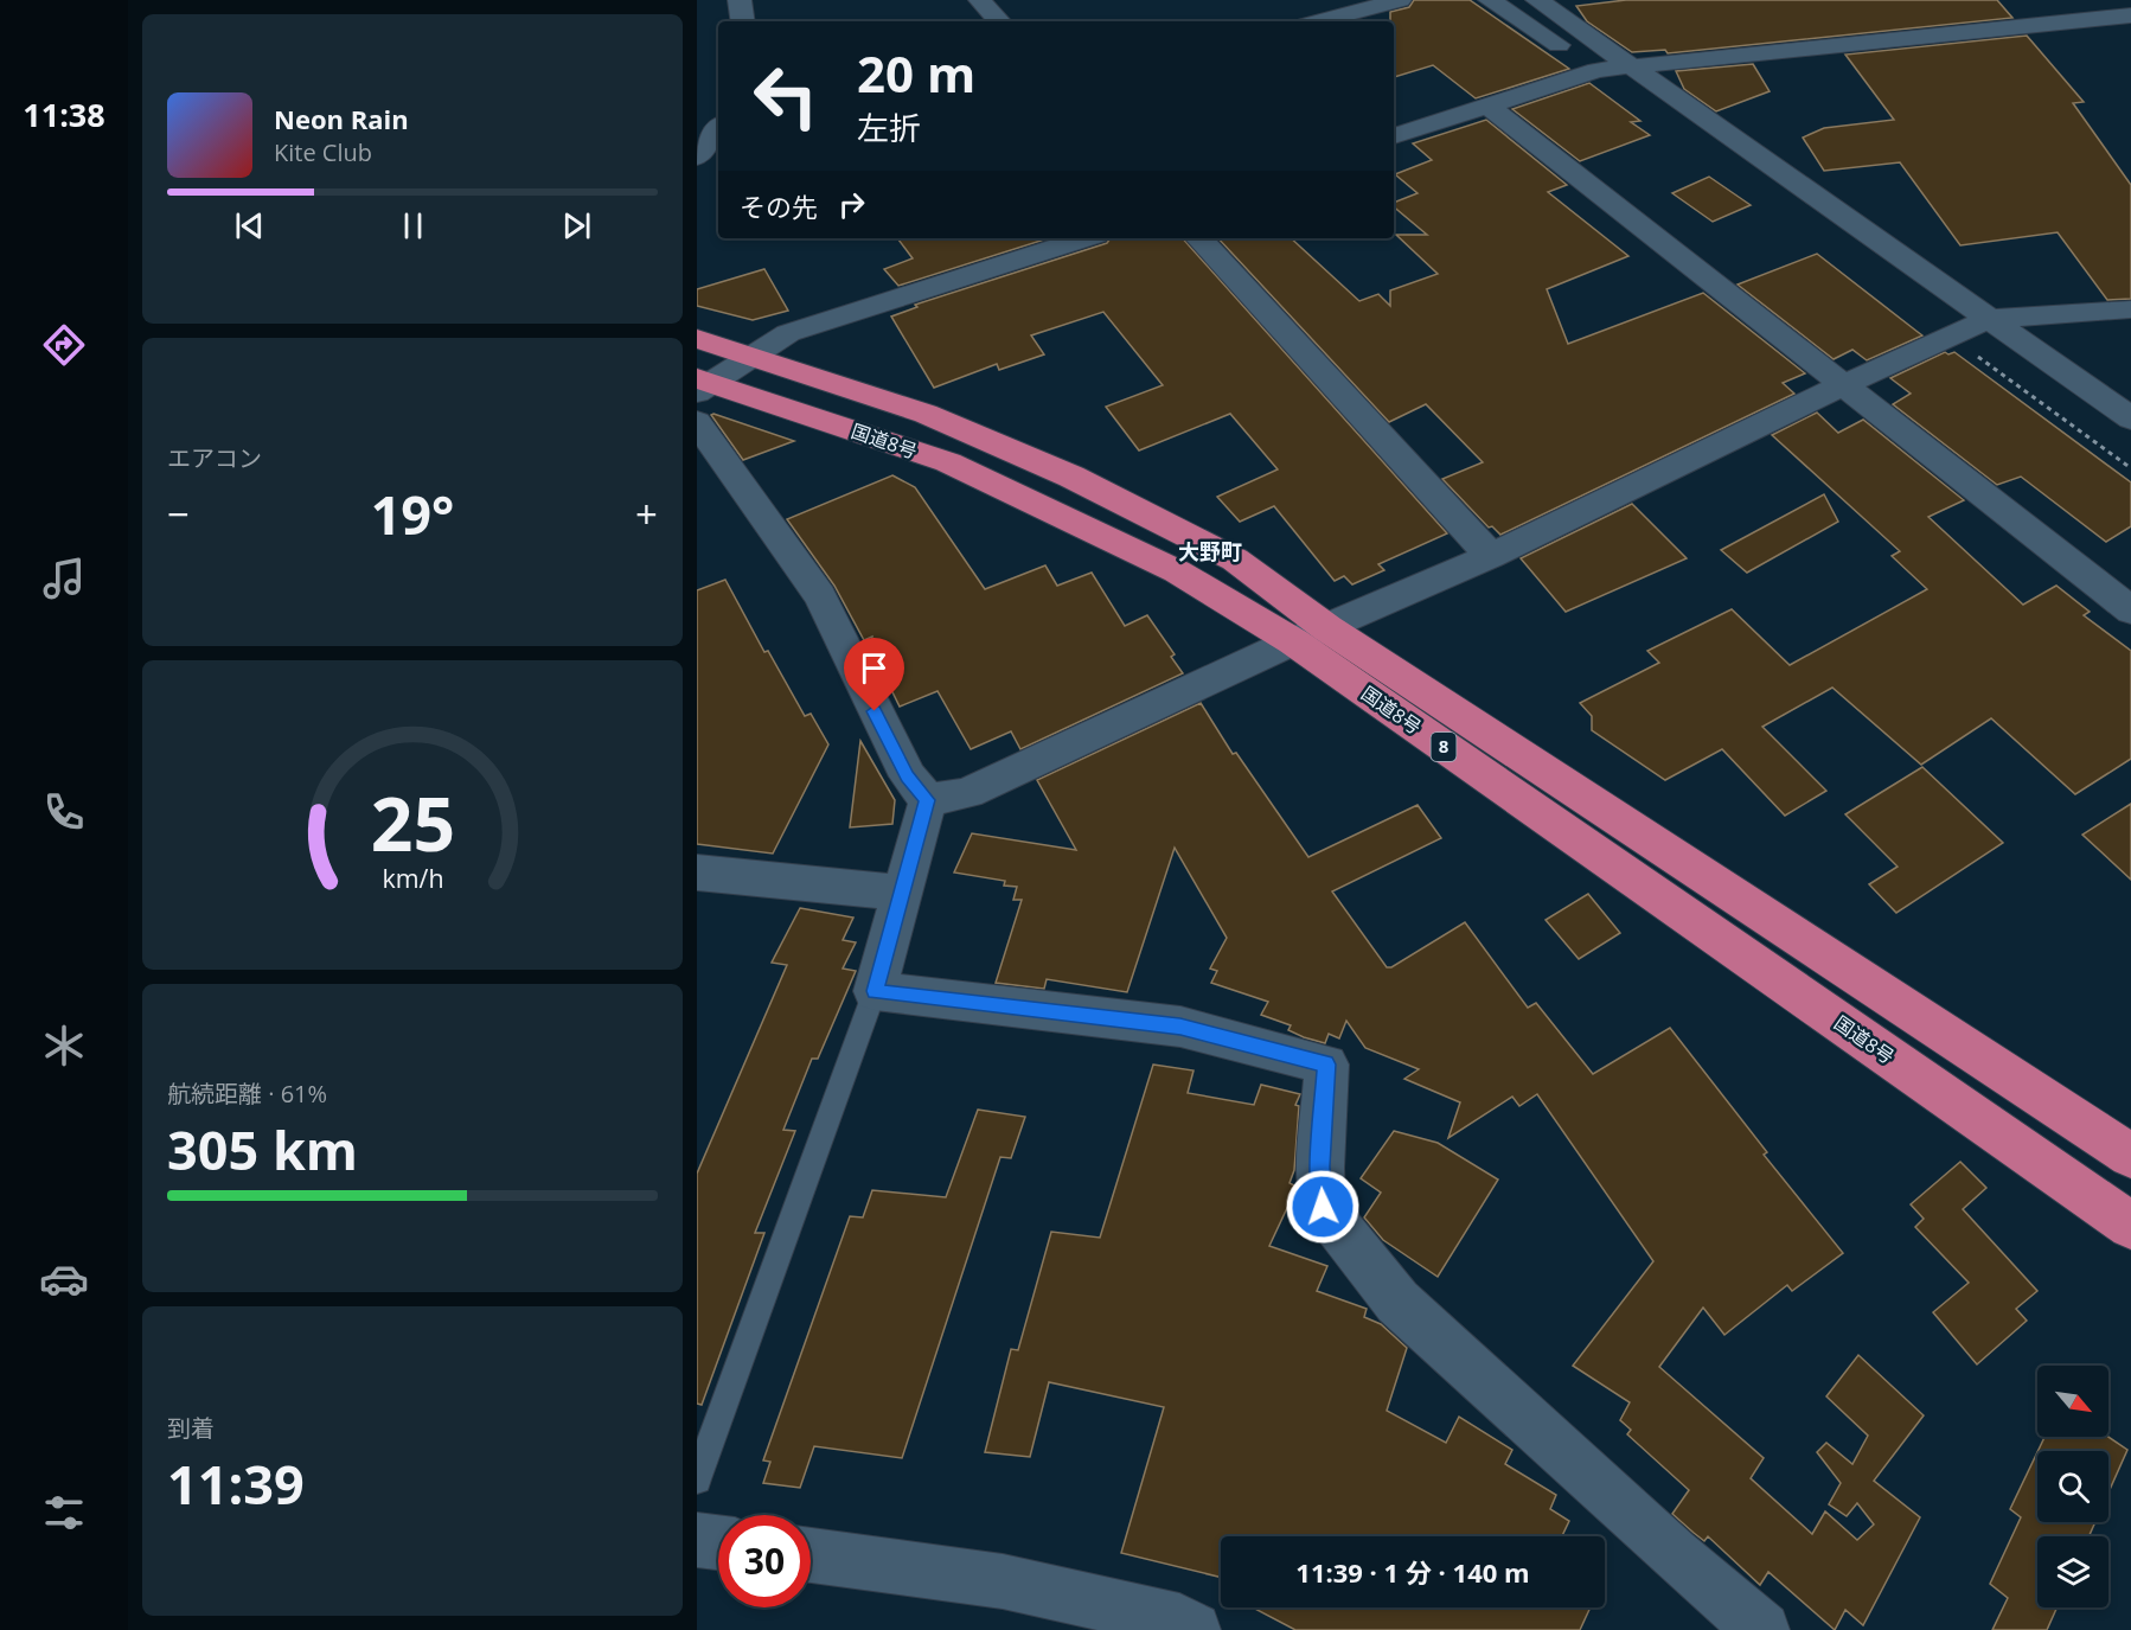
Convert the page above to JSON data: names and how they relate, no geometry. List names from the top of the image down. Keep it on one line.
{"streets":{"highway":["国道8号","8"]},"districts":["大野町"],"north":"bottom right","page":{"tabs":"11:38","turn":["20 m","左折"],"song":["Neon Rain","Kite Club"],"then":"その先","tile":["エアコン",["航続距離 · 61%","305 km"],["到着","11:39"]],"heat":["−","19°","+"],"limit":"30","trip":"11:39 · 1 分 · 140 m","gauge":["25","km/h"]}}
